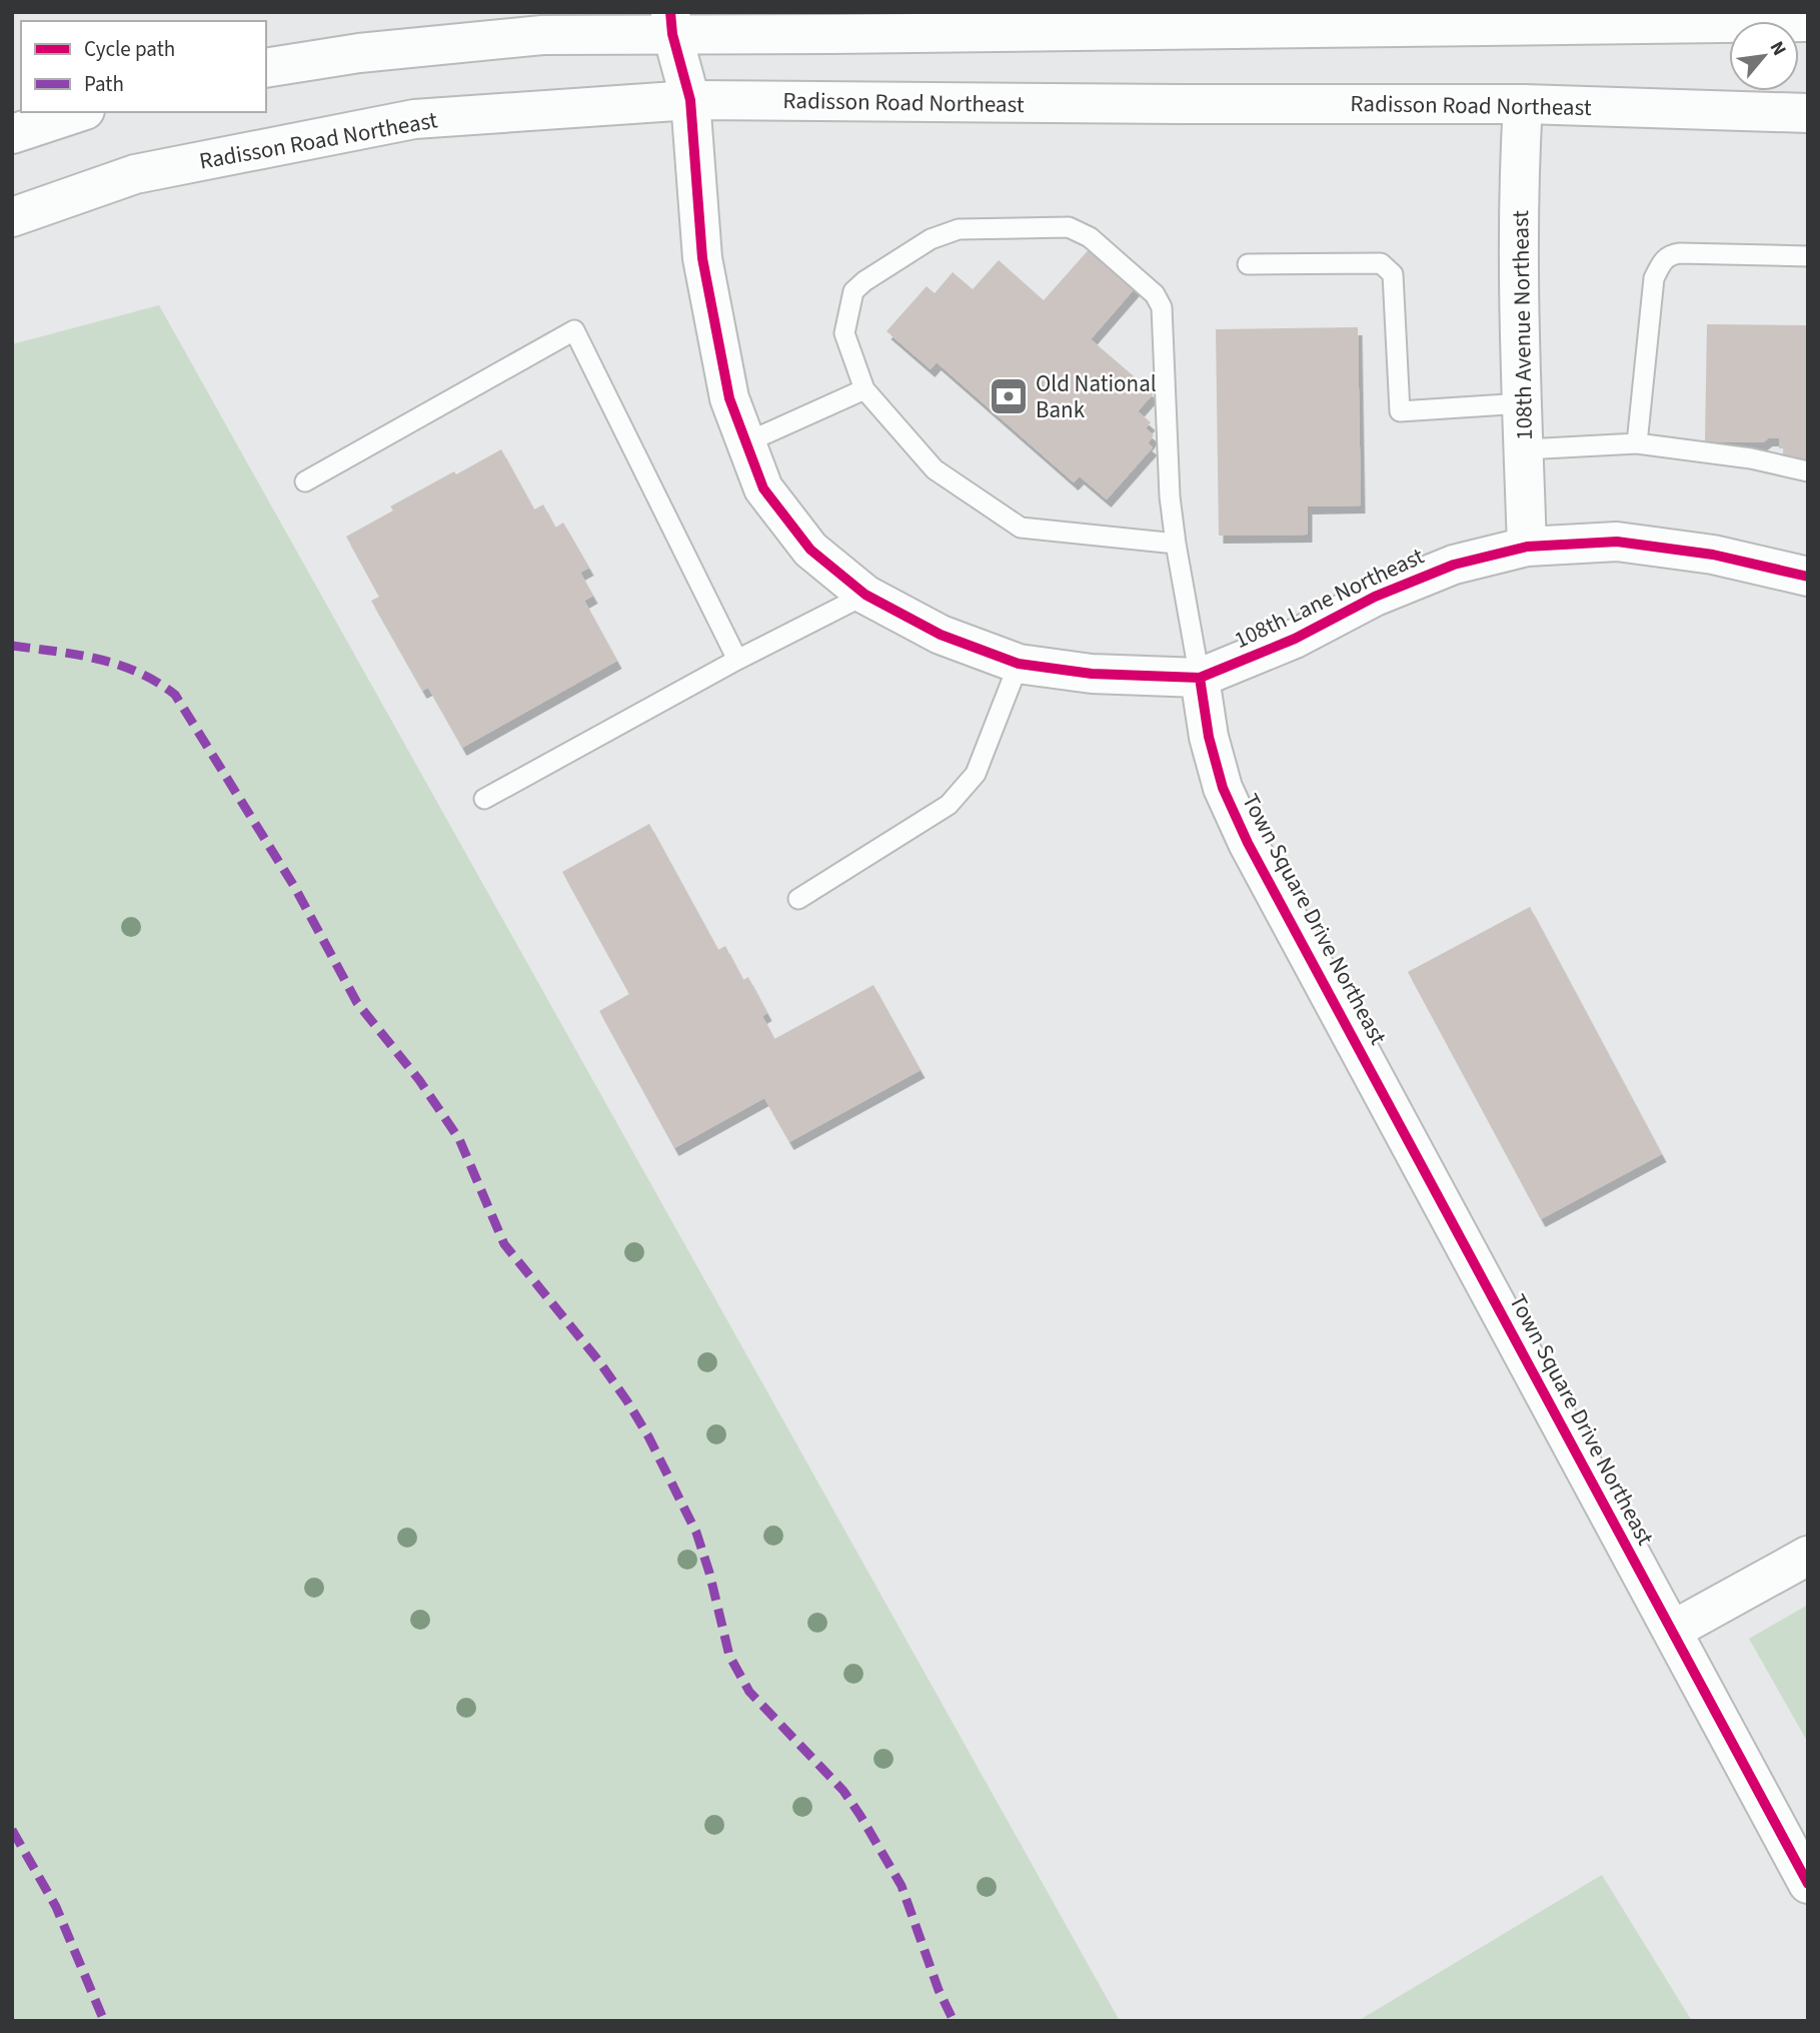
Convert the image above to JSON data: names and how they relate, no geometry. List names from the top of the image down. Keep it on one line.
{"streets":{"street":["Radisson Road Northeast","108th Avenue Northeast","108th Lane Northeast","Town Square Drive Northeast"]},"crossings":[["Radisson Road Northeast","108th Avenue Northeast"],["108th Avenue Northeast","108th Lane Northeast"],["108th Lane Northeast","Town Square Drive Northeast"]],"places":{"bank":["Old National Bank"]},"legend":["Cycle path","Path"],"north":"top right"}
